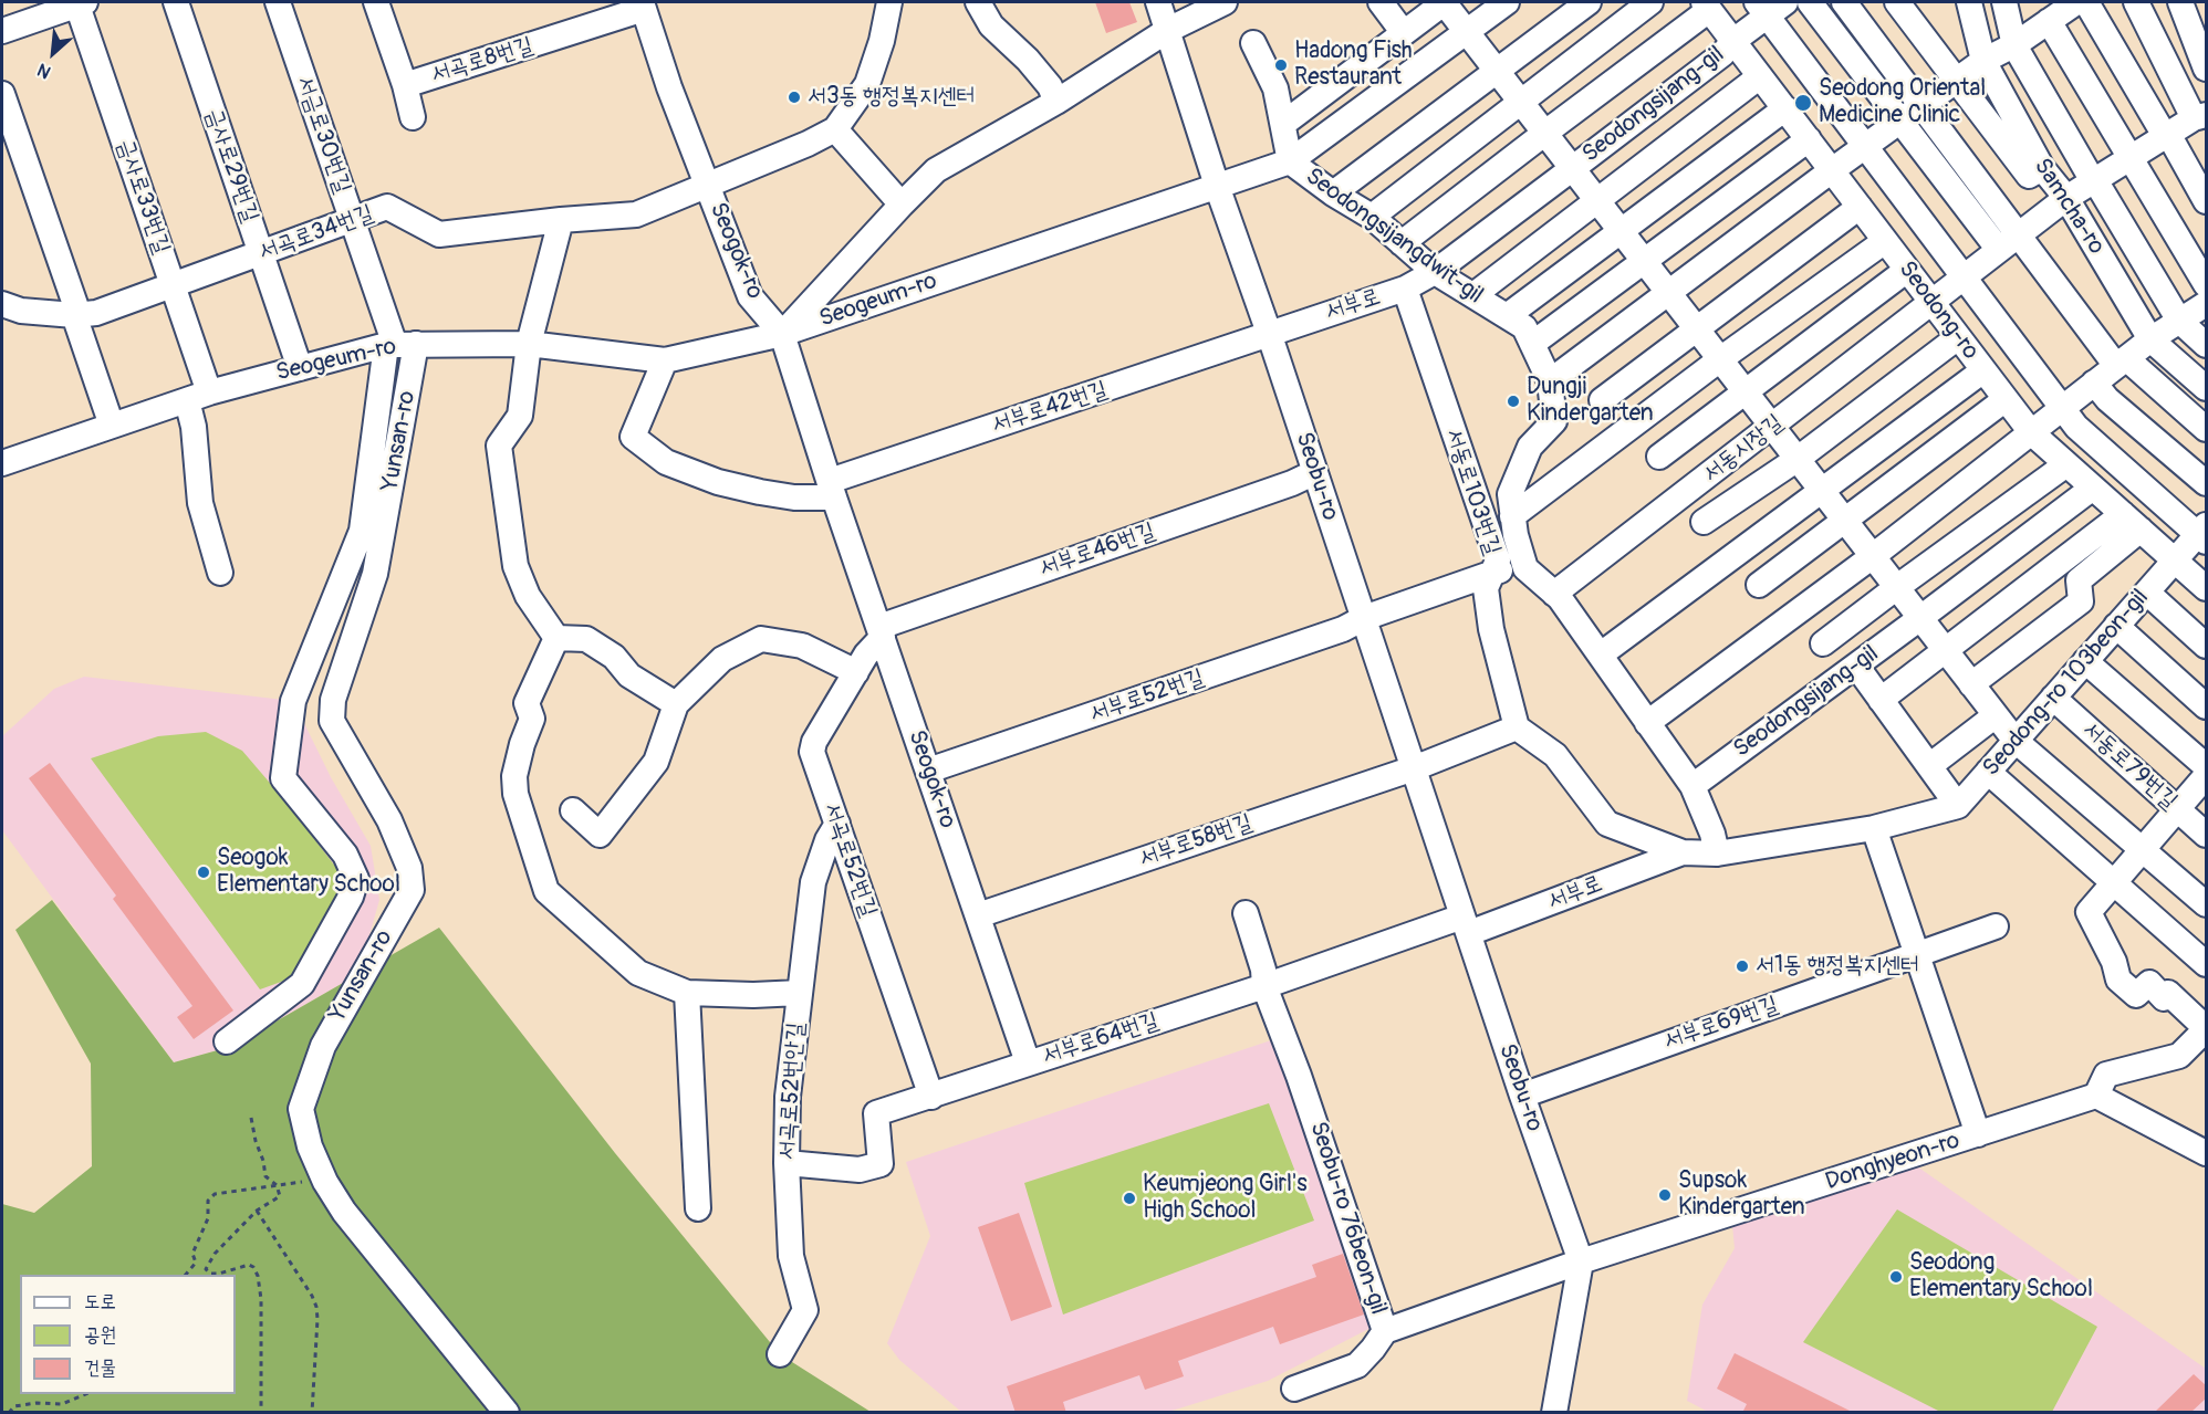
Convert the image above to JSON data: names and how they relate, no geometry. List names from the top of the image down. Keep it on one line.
{"streets":{"street":["서곡로8번길","Seodongsijang-gil","서금로30번길","금사로29번길","금사로33번길","Samcha-ro","서곡로34번길","Seodongsijangdwit-gil","Seogok-ro","Seogeum-ro","서부로","Seodong-ro","서부로42번길","Yunsan-ro","서동시장길","Seobu-ro","서동로103번길","서부로46번길","Seodong-ro 103beon-gil","서부로52번길","서동로79번길","서부로58번길","서곡로52번길","서부로69번길","서부로64번길","서곡로52번안길","Donghyeon-ro","Seobu-ro 76beon-gil"]},"crossings":[["서곡로8번길","Seogok-ro"],["Seodongsijang-gil","Seodongsijangdwit-gil"],["Seodongsijang-gil","서부로"],["Seodongsijang-gil","Seodong-ro"],["Seodongsijang-gil","서동시장길"],["Seodongsijang-gil","Seodong-ro 103beon-gil"],["서금로30번길","서곡로34번길"],["서금로30번길","Seogeum-ro"],["서금로30번길","Yunsan-ro"],["금사로29번길","서곡로34번길"],["금사로29번길","Seogeum-ro"],["금사로33번길","서곡로34번길"],["금사로33번길","Seogeum-ro"],["Samcha-ro","서동시장길"],["서곡로34번길","Seogok-ro"],["Seodongsijangdwit-gil","서부로"],["Seogok-ro","Seogeum-ro"],["Seogok-ro","서부로42번길"],["Seogok-ro","서부로46번길"],["Seogok-ro","서부로52번길"],["Seogok-ro","서부로58번길"],["Seogok-ro","서곡로52번길"],["Seogok-ro","서부로64번길"],["Seogeum-ro","Yunsan-ro"],["Seogeum-ro","Seobu-ro"],["서부로","서부로42번길"],["서부로","Seobu-ro"],["서부로","서동로103번길"],["서부로","서부로64번길"],["Seodong-ro","서동시장길"],["Seodong-ro","Seodong-ro 103beon-gil"],["서부로42번길","Seobu-ro"],["Seobu-ro","서부로46번길"],["Seobu-ro","서부로52번길"],["Seobu-ro","서부로58번길"],["Seobu-ro","서부로69번길"],["Seobu-ro","서부로64번길"],["Seobu-ro","Donghyeon-ro"],["Seobu-ro","Seobu-ro 76beon-gil"],["서부로46번길","서곡로52번길"],["Seodong-ro 103beon-gil","서동로79번길"],["서곡로52번길","서부로64번길"],["서곡로52번길","서곡로52번안길"],["서부로69번길","Donghyeon-ro"],["서부로64번길","서곡로52번안길"],["서부로64번길","Seobu-ro 76beon-gil"],["Donghyeon-ro","Seobu-ro 76beon-gil"]],"places":["Hadong Fish Restaurant","서3동 행정복지센터","Seodong Oriental Medicine Clinic","Dungji Kindergarten","Seogok Elementary School","서1동 행정복지센터","Supsok Kindergarten","Keumjeong Girl's High School","Seodong Elementary School"],"legend":["도로","공원","건물"],"north":"bottom left"}
